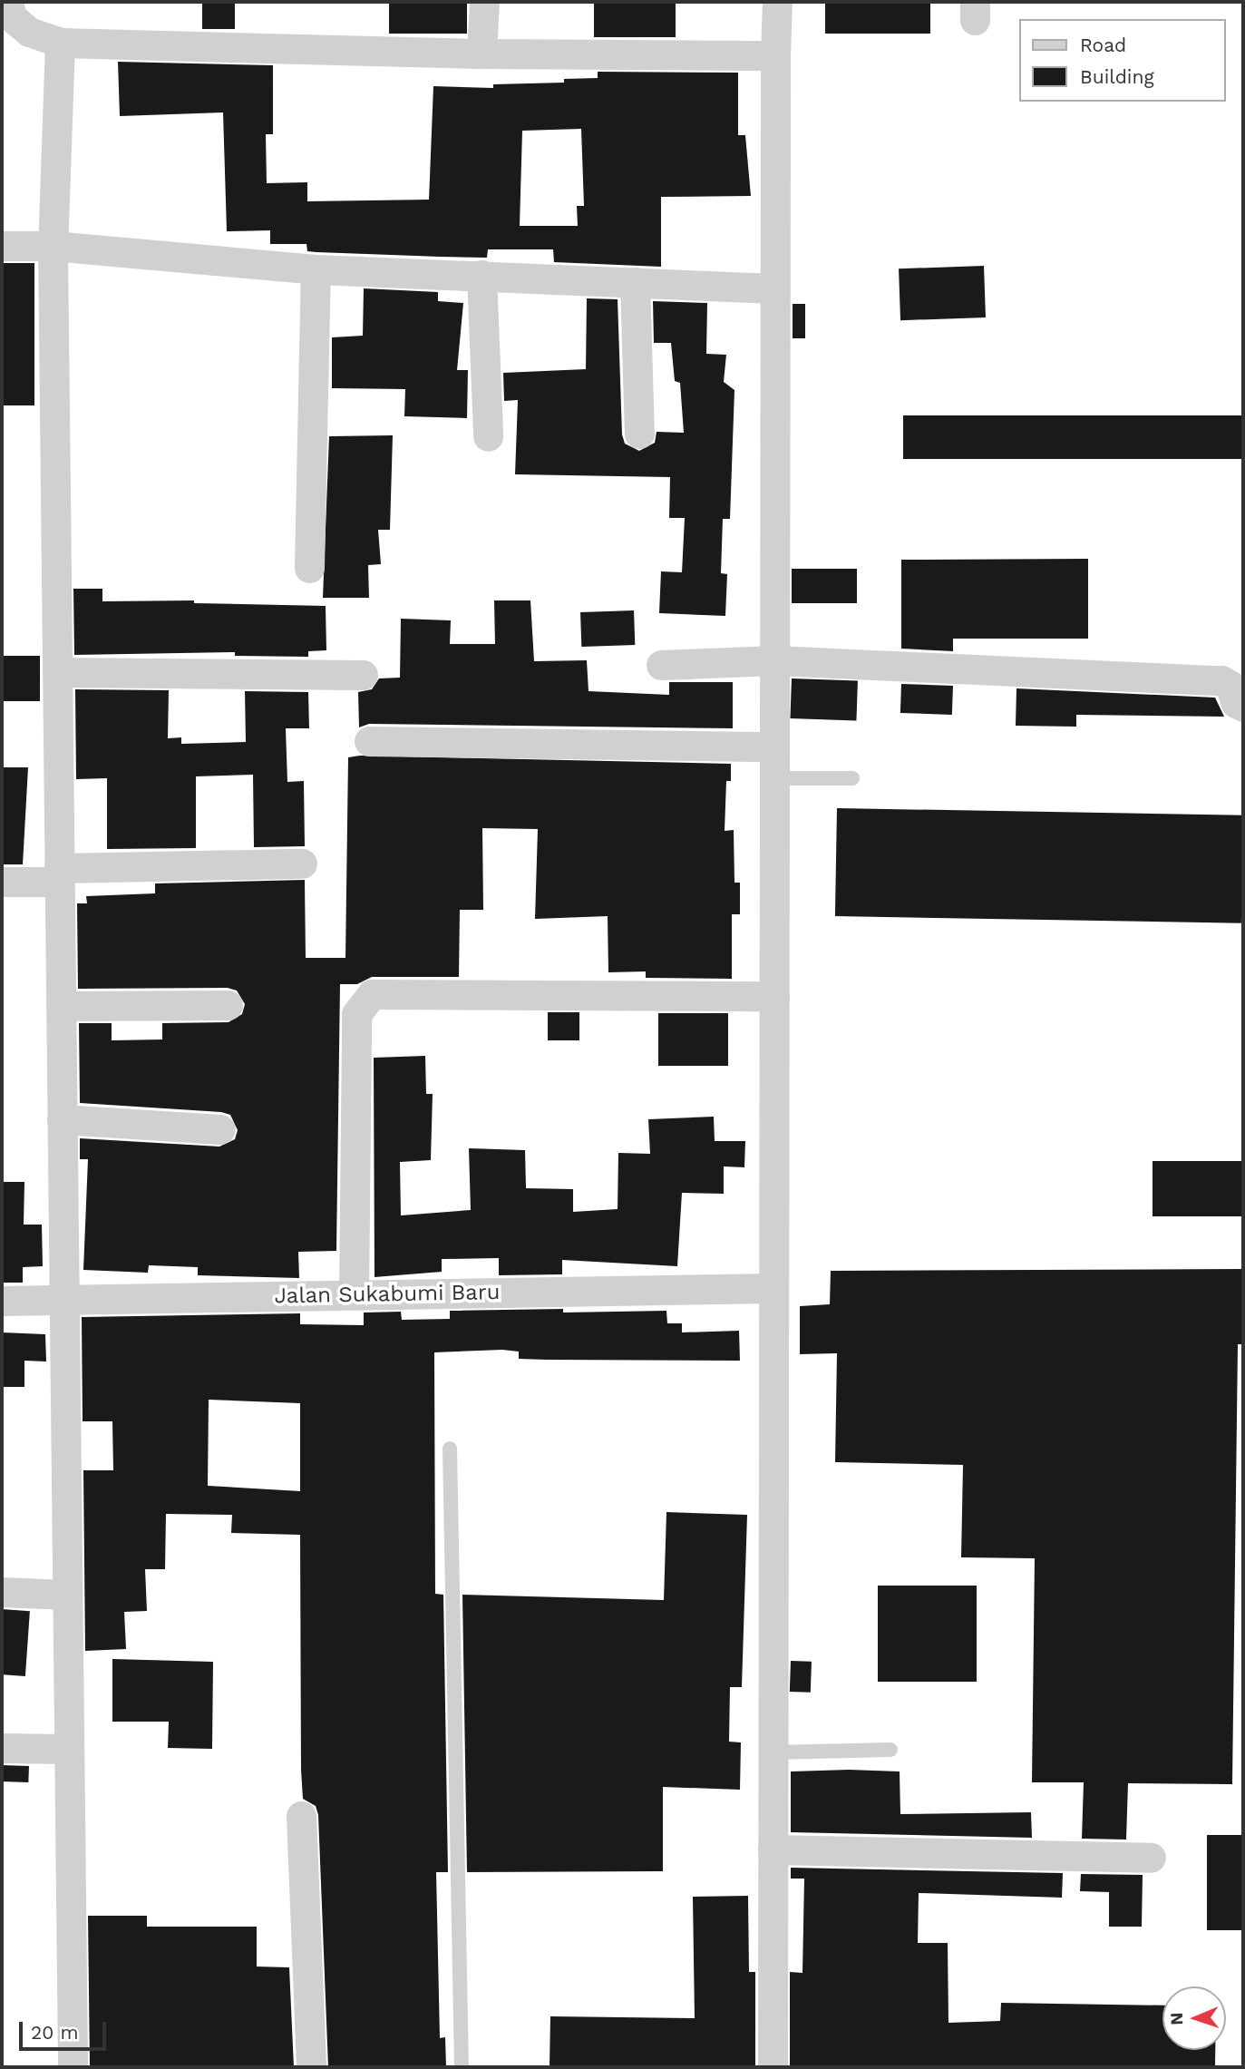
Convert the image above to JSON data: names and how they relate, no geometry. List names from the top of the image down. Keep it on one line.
{"streets":{"street":["Jalan Sukabumi Baru"]},"legend":["Road","Building"],"scale_bar":"20 m","north":"left"}
